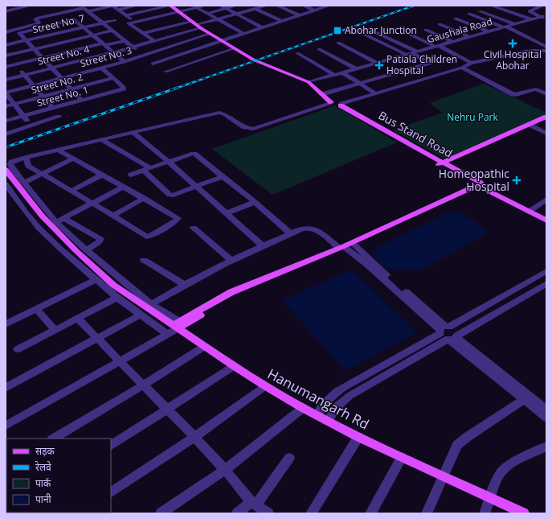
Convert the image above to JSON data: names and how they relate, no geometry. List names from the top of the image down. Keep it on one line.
{"streets":{"main road":["Bus Stand Road","Hanumangarh Rd"],"street":["Street No. 7","Gaushala Road","Street No. 4","Street No. 3","Street No. 2","Street No. 1"]},"crossings":[["Gaushala Road","Bus Stand Road"],["Street No. 2","Street No. 1"]],"parks":["Nehru Park"],"places":{"transit":["Abohar Junction"],"health":["Civil Hospital Abohar","Patiala Children Hospital","Homeopathic Hospital"]},"legend":["सड़क","रेलवे","पार्क","पानी"]}
